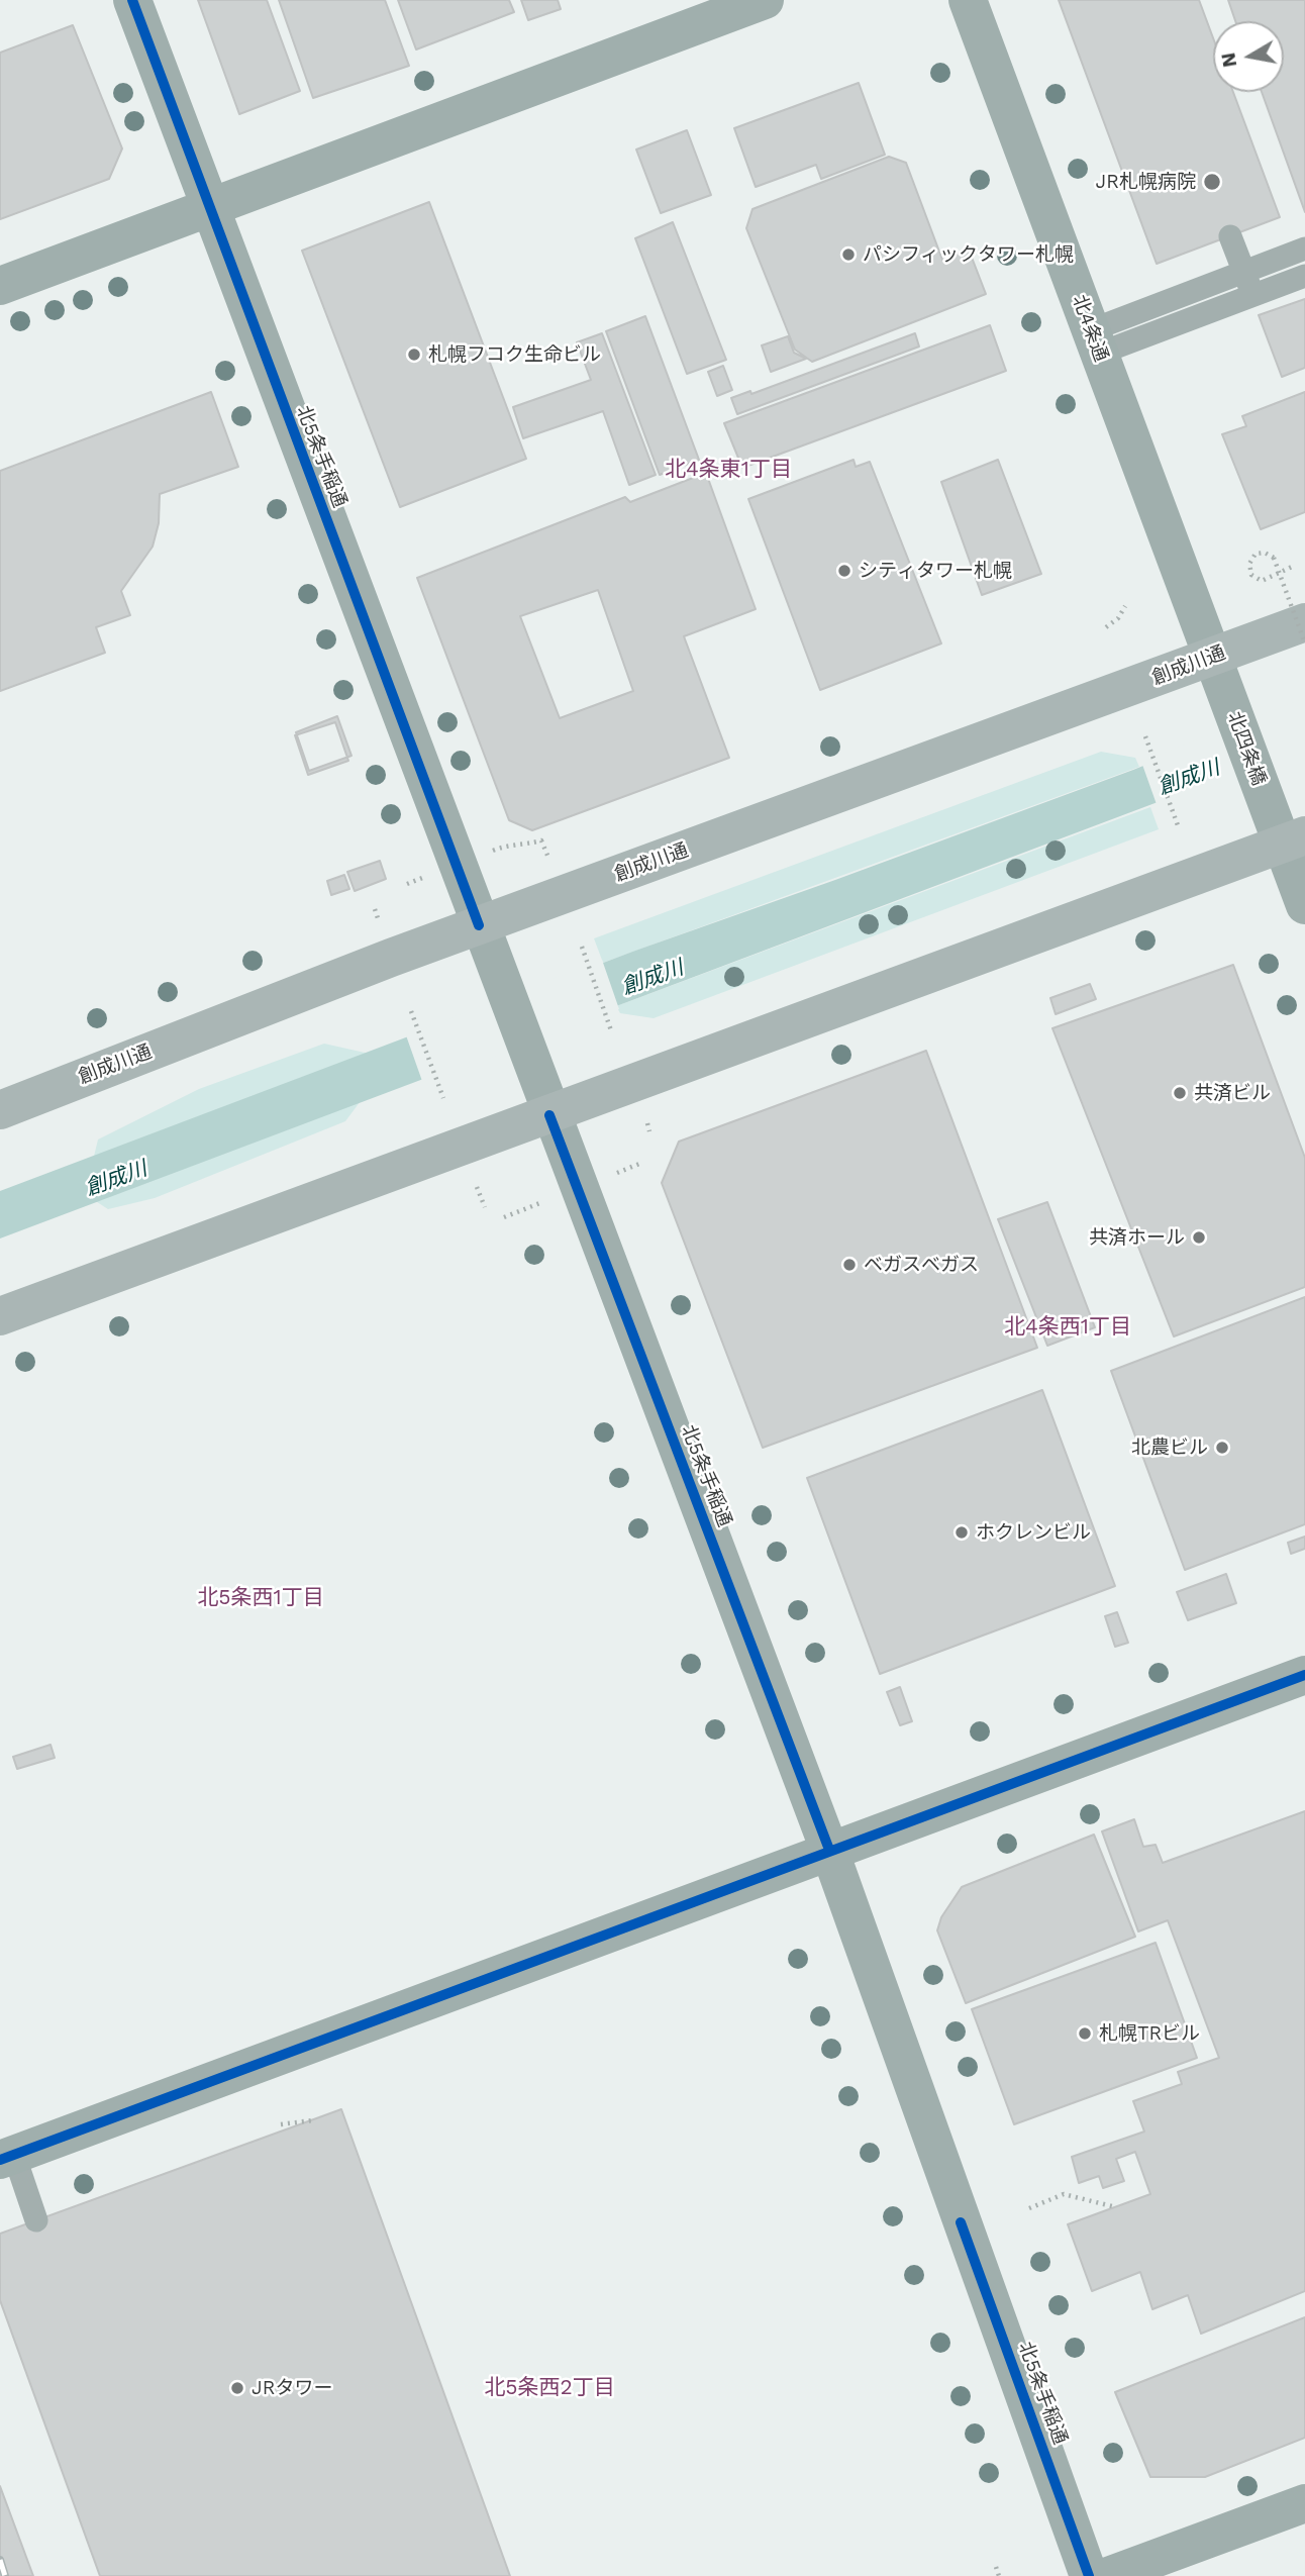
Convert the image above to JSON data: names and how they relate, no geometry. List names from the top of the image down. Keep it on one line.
{"streets":{"highway":["創成川通"],"street":["北4条通","北5条手稲通","北四条橋"]},"crossings":[["北4条通","創成川通"],["北4条通","北四条橋"],["北5条手稲通","創成川通"]],"districts":["北4条東1丁目","北4条西1丁目","北5条西1丁目","北5条西2丁目"],"water":["創成川"],"places":["JR札幌病院","パシフィックタワー札幌","札幌フコク生命ビル","シティタワー札幌","共済ビル","共済ホール","ベガスベガス","北農ビル","ホクレンビル","札幌TRビル","JRタワー"],"north":"left"}
